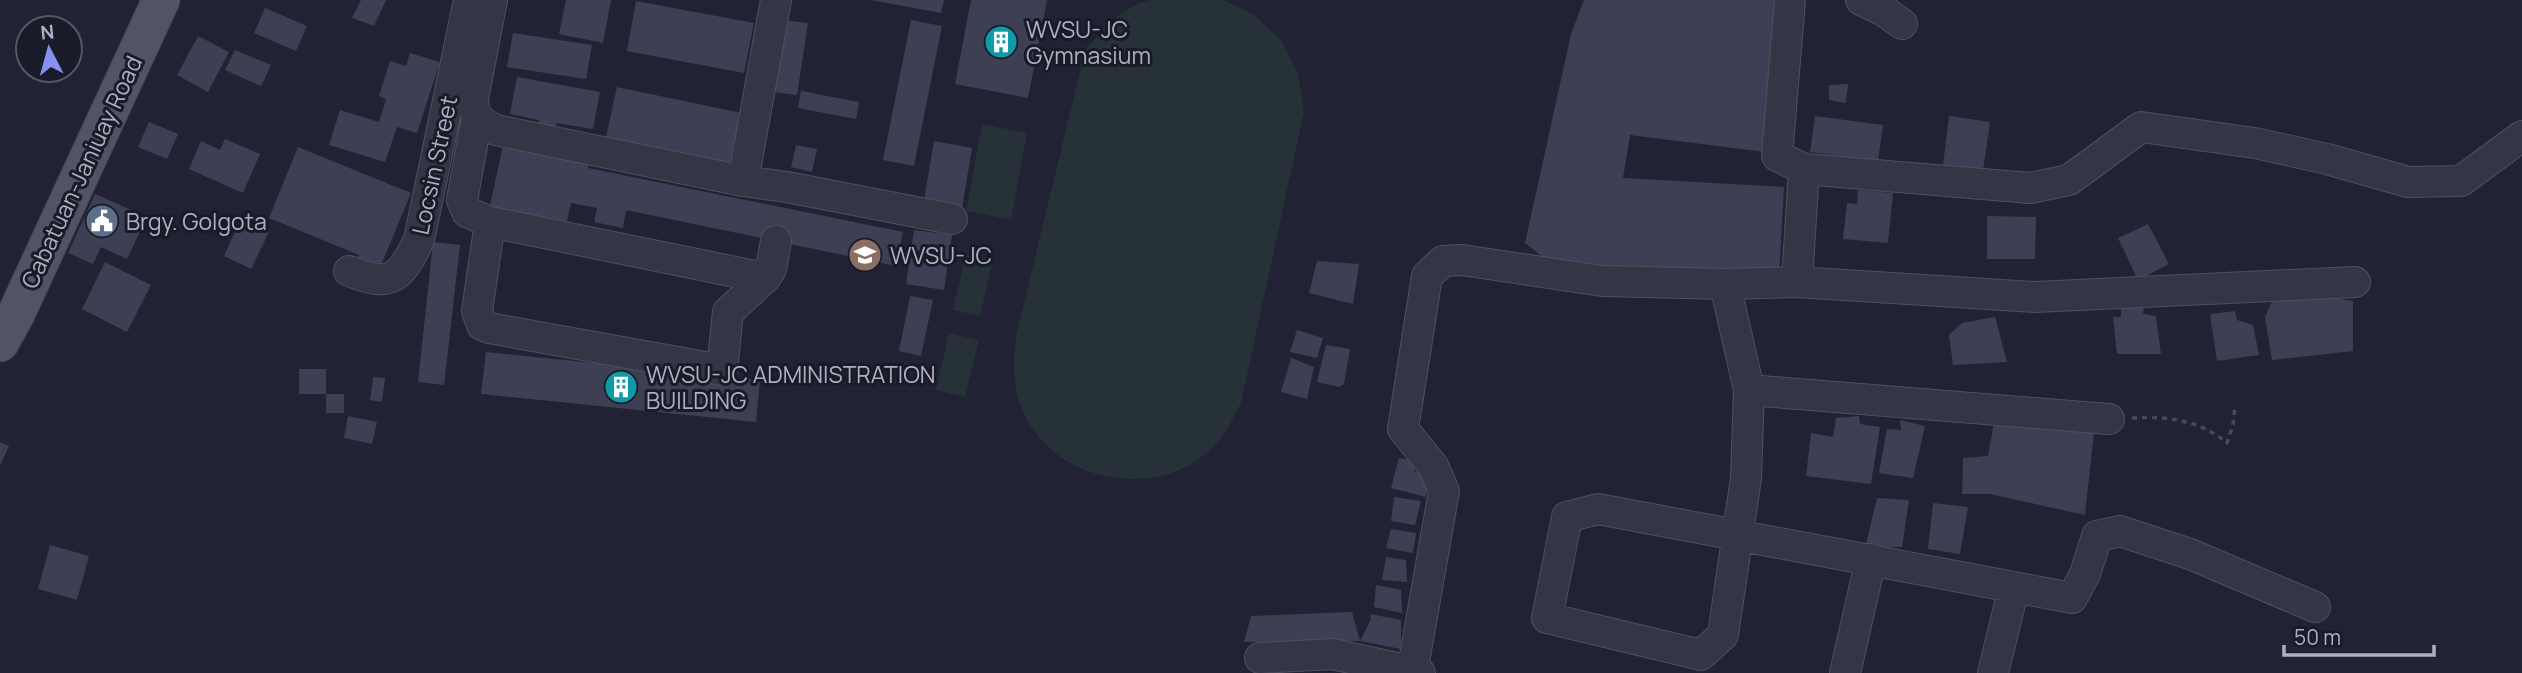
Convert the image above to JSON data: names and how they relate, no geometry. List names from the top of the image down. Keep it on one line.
{"streets":{"main road":["Cabatuan-Janiuay Road"],"street":["Locsin Street"]},"places":{"building":["WVSU-JC Gymnasium","WVSU-JC ADMINISTRATION BUILDING"],"public building":["Brgy. Golgota"],"school or university":["WVSU-JC"]},"scale_bar":"50 m","north":"top"}
